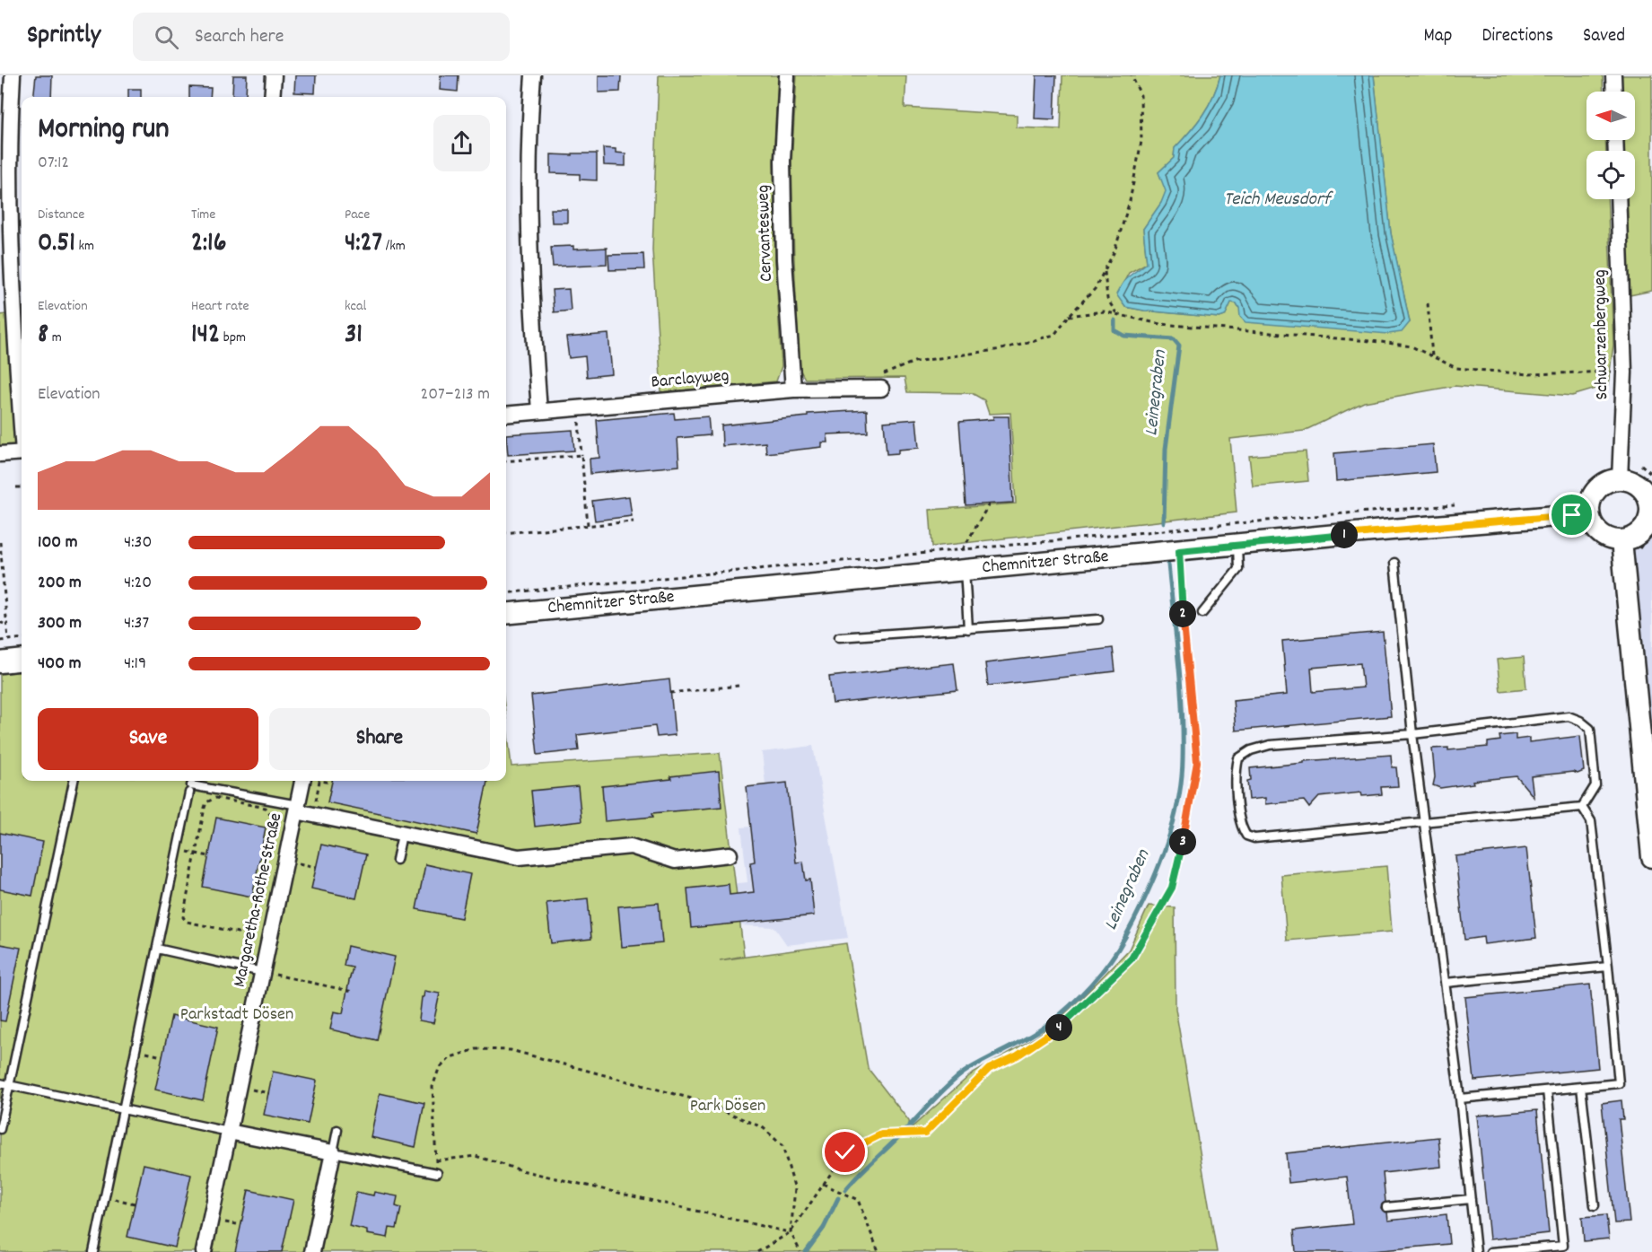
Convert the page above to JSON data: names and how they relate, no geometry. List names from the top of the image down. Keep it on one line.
{"streets":{"main road":["Chemnitzer Straße"],"street":["Cervantesweg","Schwarzenbergweg","Barclayweg","Margaretha-Rothe-Straße"]},"crossings":[["Cervantesweg","Barclayweg"],["Schwarzenbergweg","Chemnitzer Straße"]],"water":["Teich Meusdorf","Leinegraben"],"parks":["Parkstadt Dösen","Park Dösen"],"north":"left","page":{"header":"Sprintly","search":"Search here","nav":["Map","Directions","Saved"],"heading":["Morning run","07:12"],"stats":[["Distance","0.51 km"],["Time","2:16"],["Pace","4:27 /km"],["Elevation","8 m"],["Heart rate","142 bpm"],["kcal","31"]],"chart":["Elevation","207–213 m"],"pins":["1","2","3","4"],"list":[{"name":"100 m","note":"4:30"},{"name":"200 m","note":"4:20"},{"name":"300 m","note":"4:37"},{"name":"400 m","note":"4:19"}],"buttons":["Save","Share"]}}
